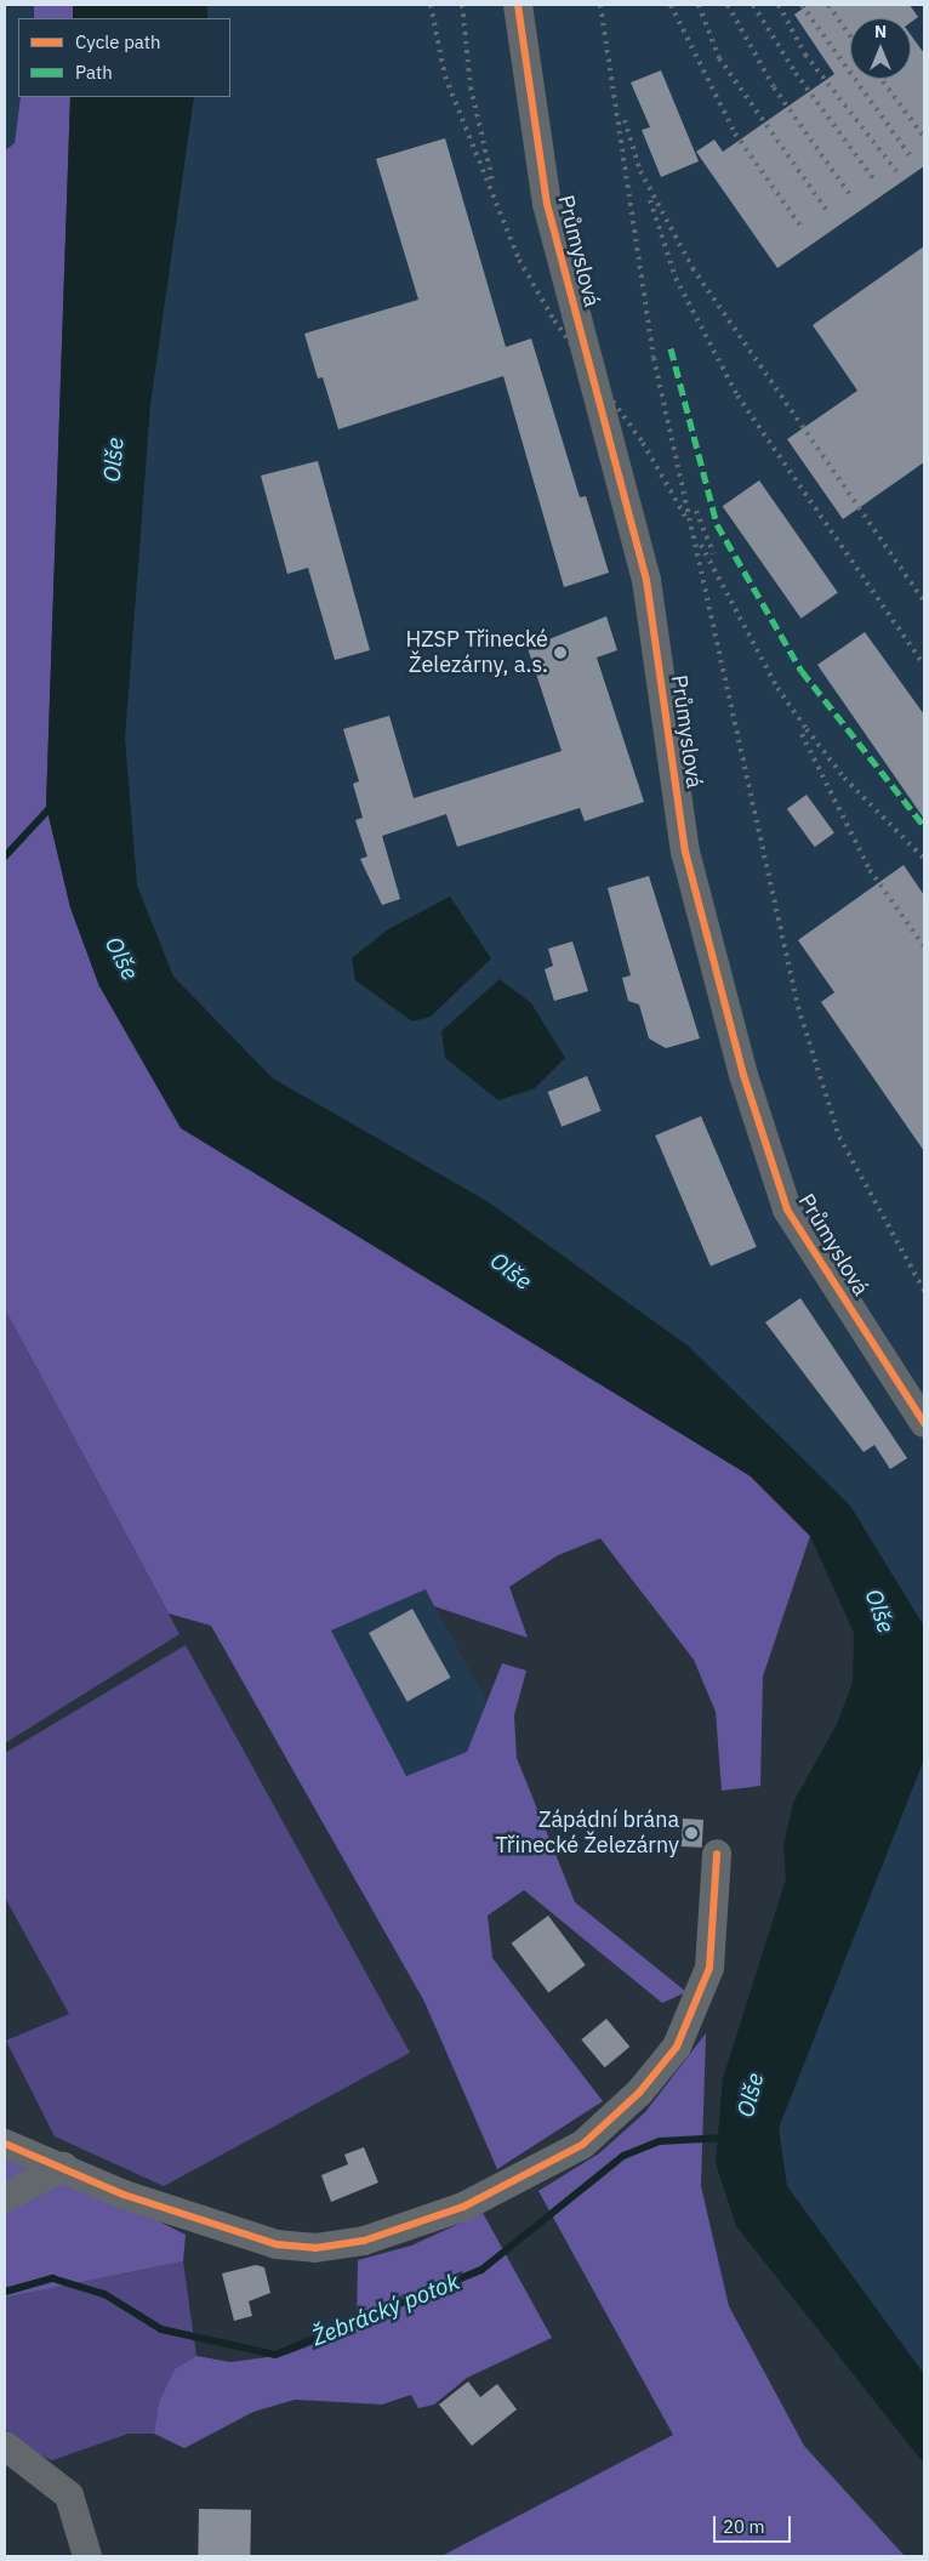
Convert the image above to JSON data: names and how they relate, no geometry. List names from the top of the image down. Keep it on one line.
{"streets":{"street":["Průmyslová"]},"water":["Olše","Žebrácký potok"],"places":["HZSP Třinecké Železárny, a.s.","Zápádní brána Třinecké Železárny"],"legend":["Cycle path","Path"],"scale_bar":"20 m","north":"top"}
